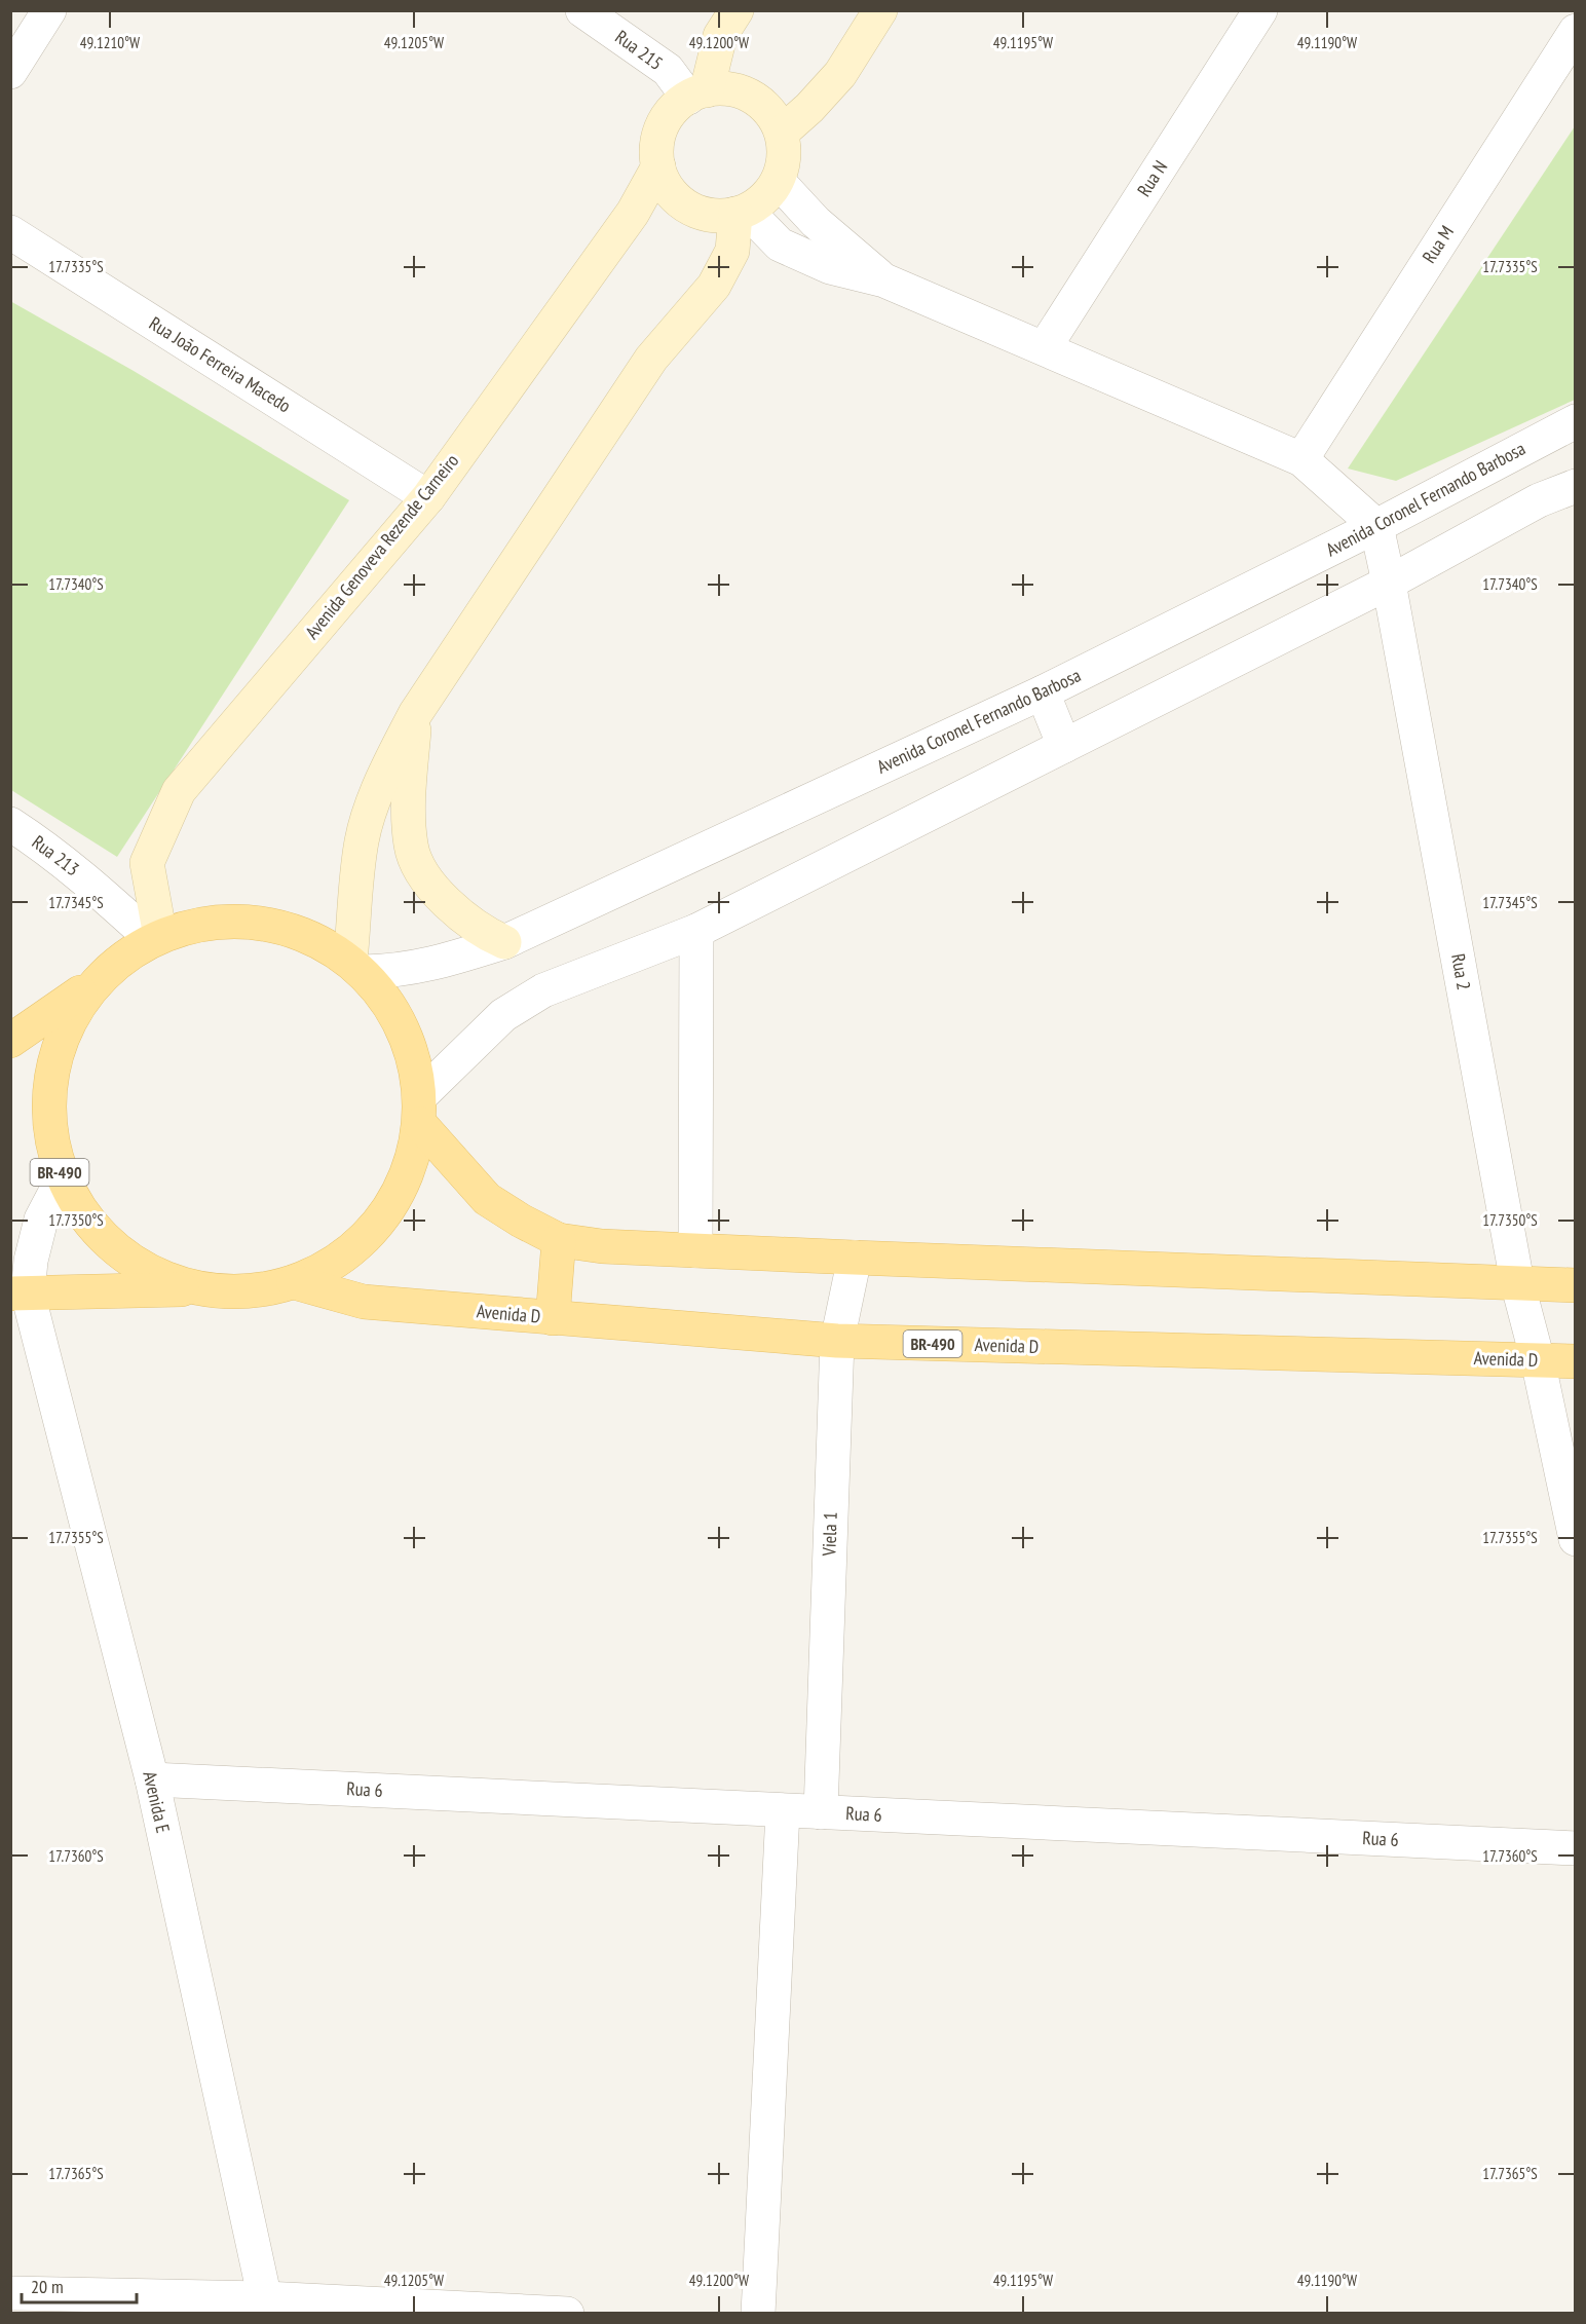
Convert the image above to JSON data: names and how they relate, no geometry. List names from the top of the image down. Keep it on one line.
{"streets":{"main road":["Avenida Genoveva Rezende Carneiro","BR-490","Avenida D"],"street":["Rua 215","Rua N","Rua M","Rua João Ferreira Macedo","Avenida Coronel Fernando Barbosa","Rua 213","Rua 2","Viela 1","Rua 6","Avenida E"]},"crossings":[["Rua 215","Avenida Genoveva Rezende Carneiro"],["Rua João Ferreira Macedo","Avenida Genoveva Rezende Carneiro"],["Avenida Coronel Fernando Barbosa","Rua 2"],["Avenida Coronel Fernando Barbosa","BR-490"],["Avenida Genoveva Rezende Carneiro","Rua 213"],["Avenida Genoveva Rezende Carneiro","BR-490"],["Rua 213","BR-490"],["Rua 2","Avenida D"],["BR-490","Avenida D"],["BR-490","Avenida E"],["Avenida D","Viela 1"],["Viela 1","Rua 6"],["Rua 6","Avenida E"]],"scale_bar":"20 m","coordinates":["49.1210°W","49.1205°W","49.1200°W","49.1195°W","49.1190°W","17.7335°S","17.7340°S","17.7345°S","17.7350°S","17.7355°S","17.7360°S","17.7365°S"]}
